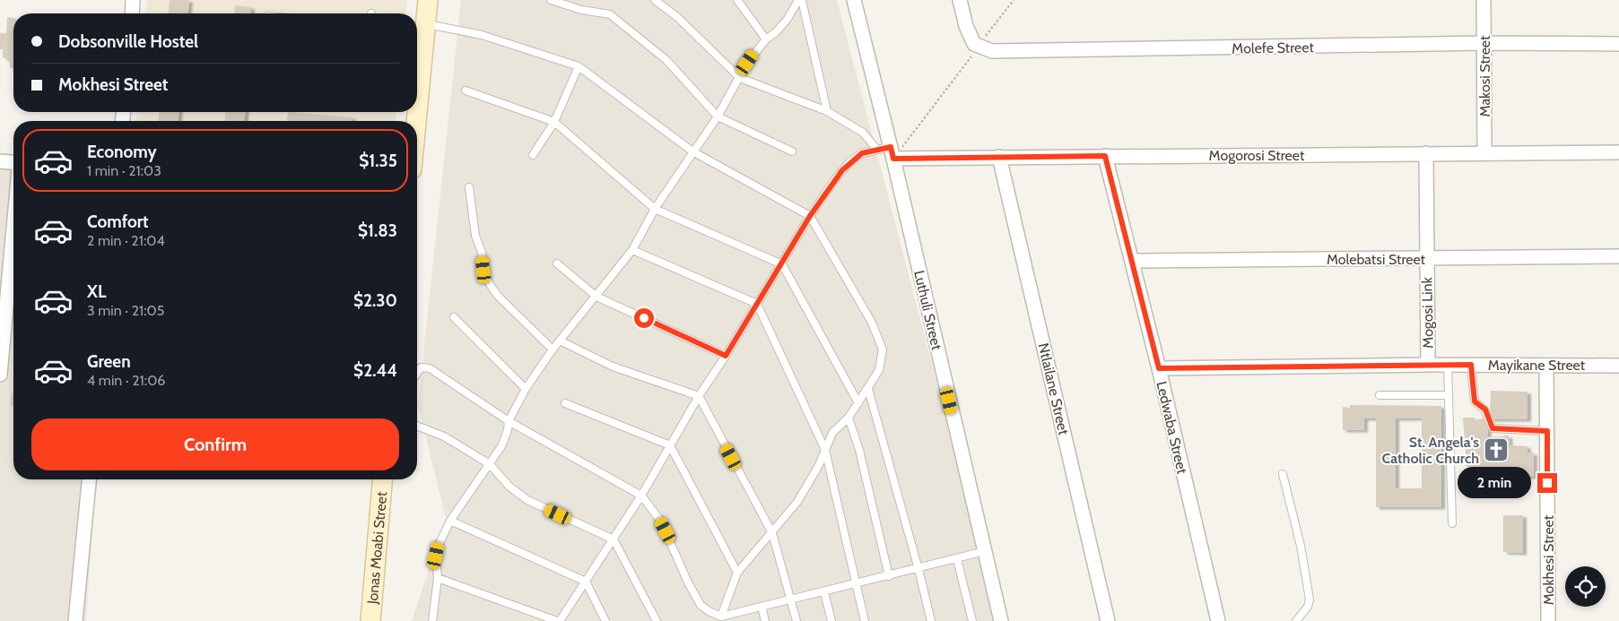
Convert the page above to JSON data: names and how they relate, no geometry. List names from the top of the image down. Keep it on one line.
{"streets":{"street":["Molefe Street","Makosi Street","Mogorosi Street","Molebatsi Street","Luthuli Street","Mogosi Link","Mayikane Street","Ntlailane Street","Ledwaba Street","Jonas Moabi Street","Mokhesi Street"]},"crossings":[["Molefe Street","Makosi Street"],["Makosi Street","Mogorosi Street"],["Mogorosi Street","Luthuli Street"],["Mogorosi Street","Mogosi Link"],["Mogorosi Street","Ntlailane Street"],["Mogorosi Street","Ledwaba Street"],["Molebatsi Street","Mogosi Link"],["Molebatsi Street","Ledwaba Street"],["Mogosi Link","Mayikane Street"],["Mayikane Street","Ledwaba Street"],["Mayikane Street","Mokhesi Street"]],"places":{"church":["St. Angela's Catholic Church"]},"page":{"banner":["Dobsonville Hostel","Mokhesi Street"],"list":[{"name":"Economy","note":"1 min · 21:03","value":"$1.35"},{"name":"Comfort","note":"2 min · 21:04","value":"$1.83"},{"name":"XL","note":"3 min · 21:05","value":"$2.30"},{"name":"Green","note":"4 min · 21:06","value":"$2.44"}],"buttons":"Confirm","bubble":"2 min"}}
